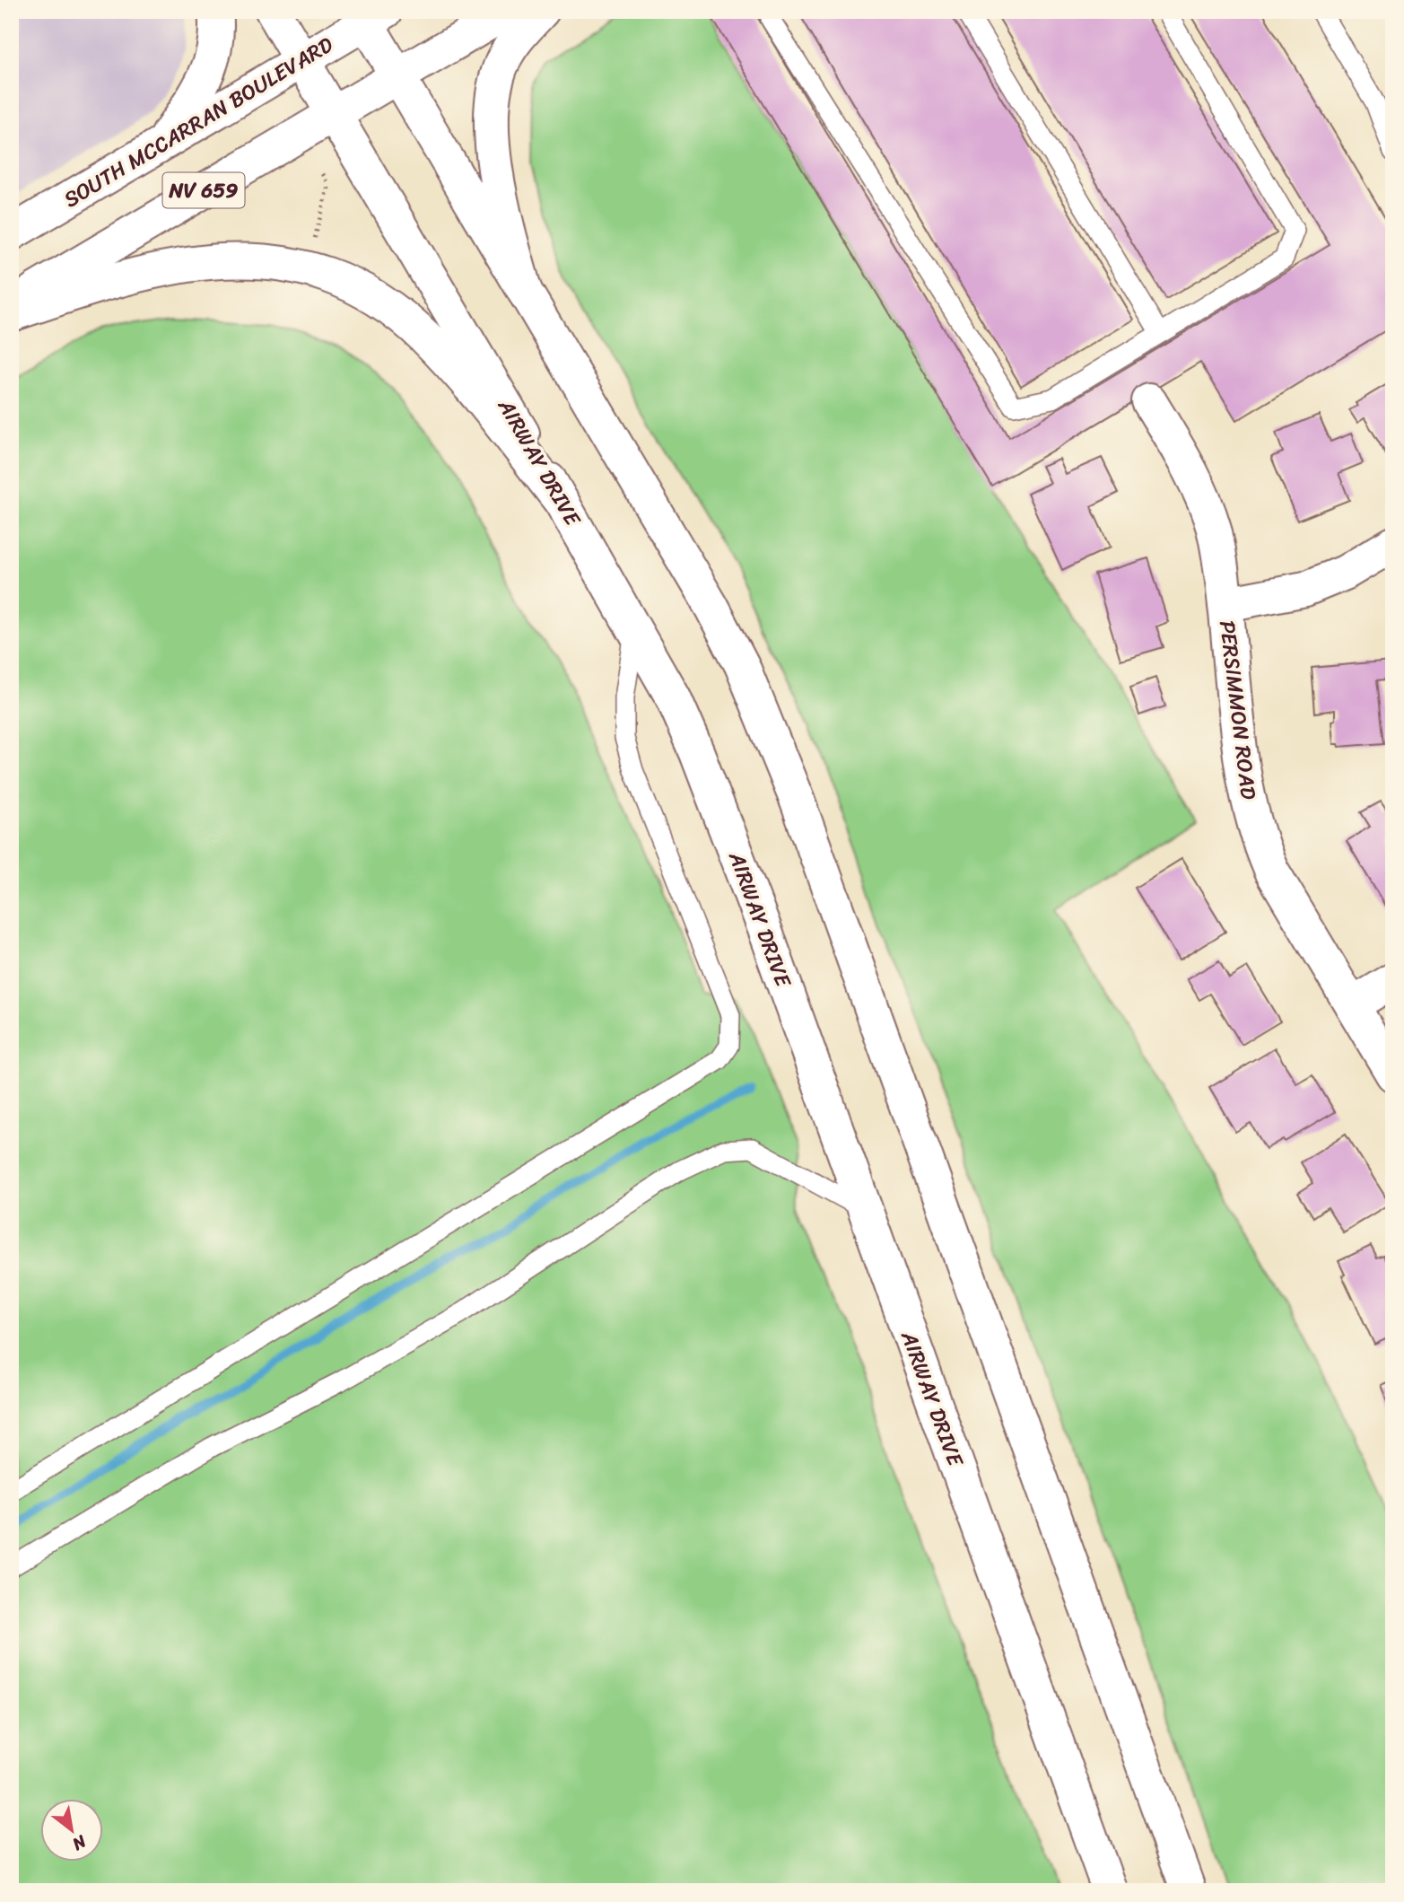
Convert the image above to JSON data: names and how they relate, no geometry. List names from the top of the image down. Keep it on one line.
{"streets":{"main road":["SOUTH MCCARRAN BOULEVARD","NV 659","AIRWAY DRIVE","PERSIMMON ROAD"]},"crossings":[["SOUTH MCCARRAN BOULEVARD","AIRWAY DRIVE"],["NV 659","AIRWAY DRIVE"]],"north":"bottom right"}
